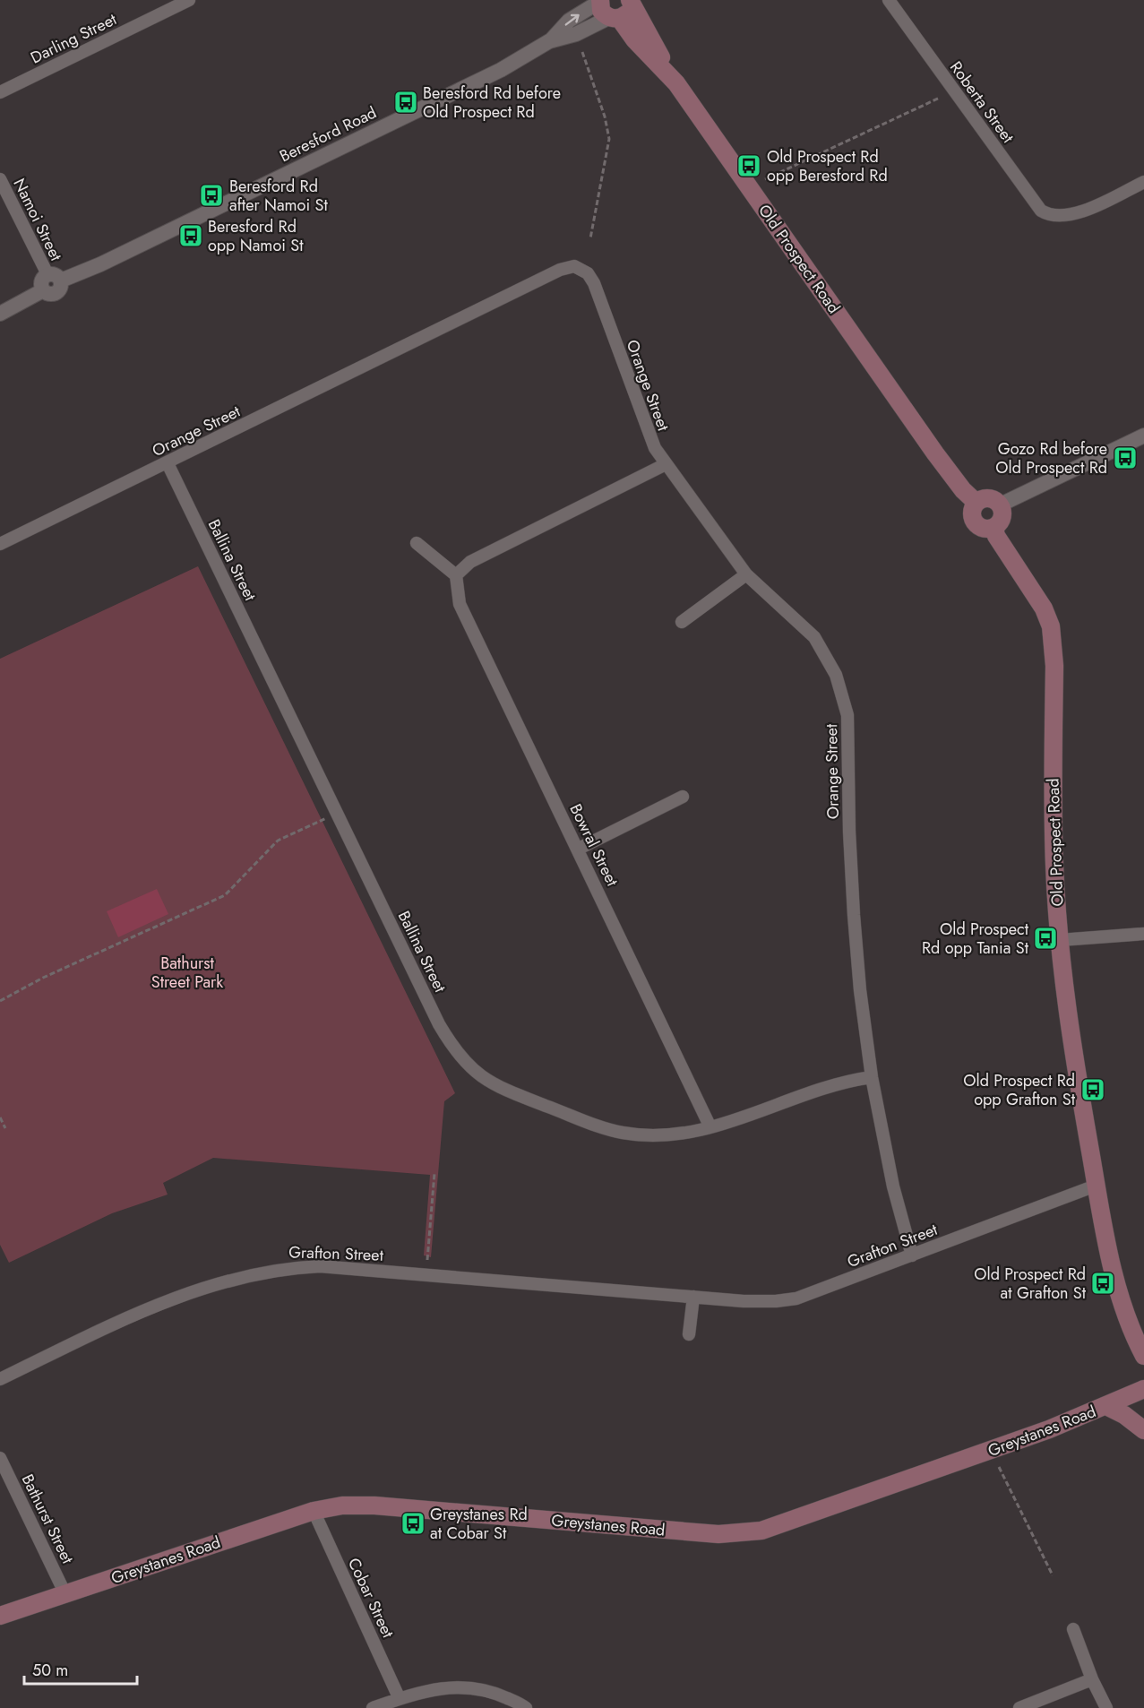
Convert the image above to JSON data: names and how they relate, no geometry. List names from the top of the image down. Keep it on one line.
{"streets":{"main road":["Old Prospect Road","Greystanes Road"],"street":["Darling Street","Roberta Street","Beresford Road","Namoi Street","Orange Street","Ballina Street","Bowral Street","Grafton Street","Bathurst Street","Cobar Street"]},"crossings":[["Beresford Road","Namoi Street"],["Beresford Road","Old Prospect Road"],["Old Prospect Road","Grafton Street"],["Orange Street","Ballina Street"],["Orange Street","Grafton Street"],["Ballina Street","Bowral Street"],["Greystanes Road","Bathurst Street"],["Greystanes Road","Cobar Street"]],"parks":["Bathurst Street Park"],"places":{"bus stop":["Beresford Rd before Old Prospect Rd","Old Prospect Rd opp Beresford Rd","Beresford Rd after Namoi St","Beresford Rd opp Namoi St","Gozo Rd before Old Prospect Rd","Old Prospect Rd opp Tania St","Old Prospect Rd opp Grafton St","Old Prospect Rd at Grafton St","Greystanes Rd at Cobar St"]},"scale_bar":"50 m"}
